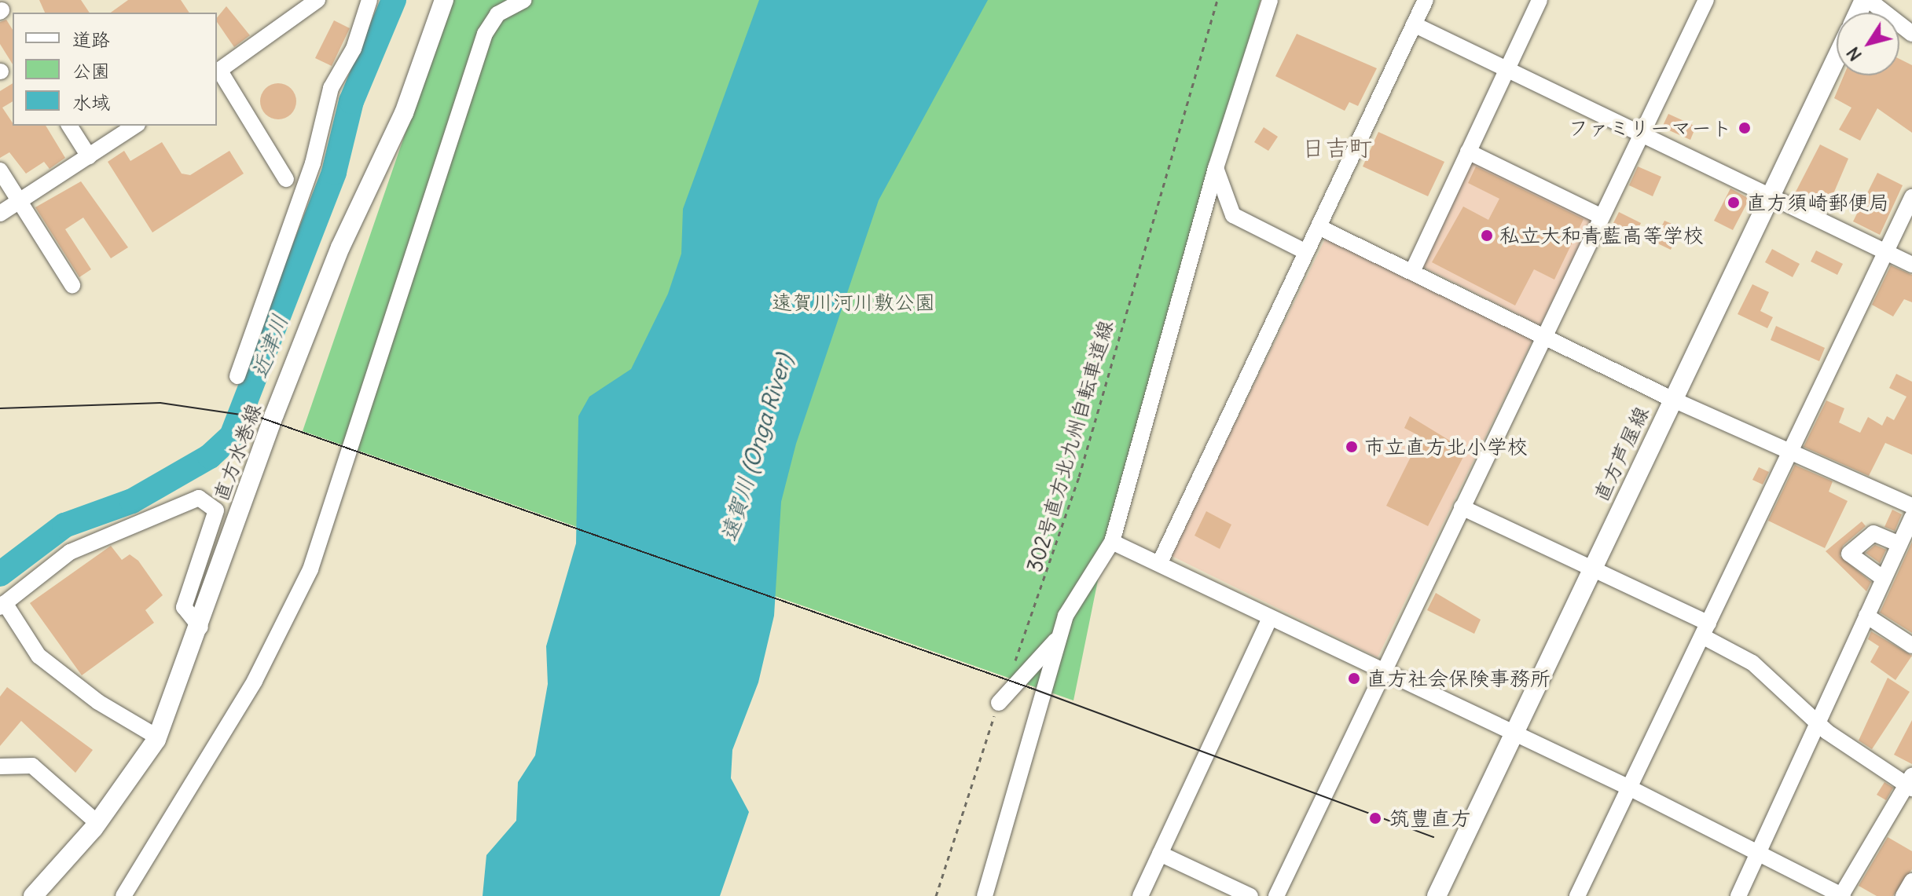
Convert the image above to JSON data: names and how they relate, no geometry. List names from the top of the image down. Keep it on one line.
{"streets":{"main road":["直方水巻線","直方芦屋線"],"path":["302号直方北九州自転車道線"]},"districts":["日吉町"],"water":["近津川","遠賀川 (Onga River)"],"parks":["遠賀川河川敷公園"],"places":["ファミリーマート","直方須崎郵便局","私立大和青藍高等学校","市立直方北小学校","直方社会保険事務所","筑豊直方"],"legend":["道路","公園","水域"],"north":"bottom left"}
